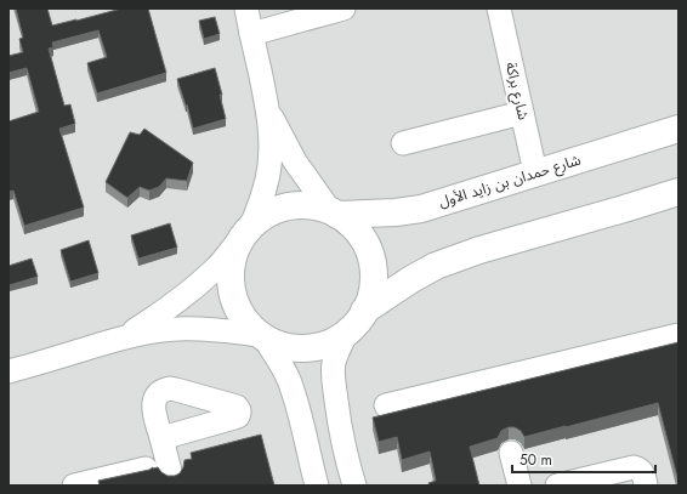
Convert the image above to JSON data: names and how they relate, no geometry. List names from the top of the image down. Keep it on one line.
{"streets":{"main road":["شارع حمدان بن زايد الأول"],"street":["شارع براكة"]},"crossings":[["شارع براكة","شارع حمدان بن زايد الأول"]],"scale_bar":"50 m"}
